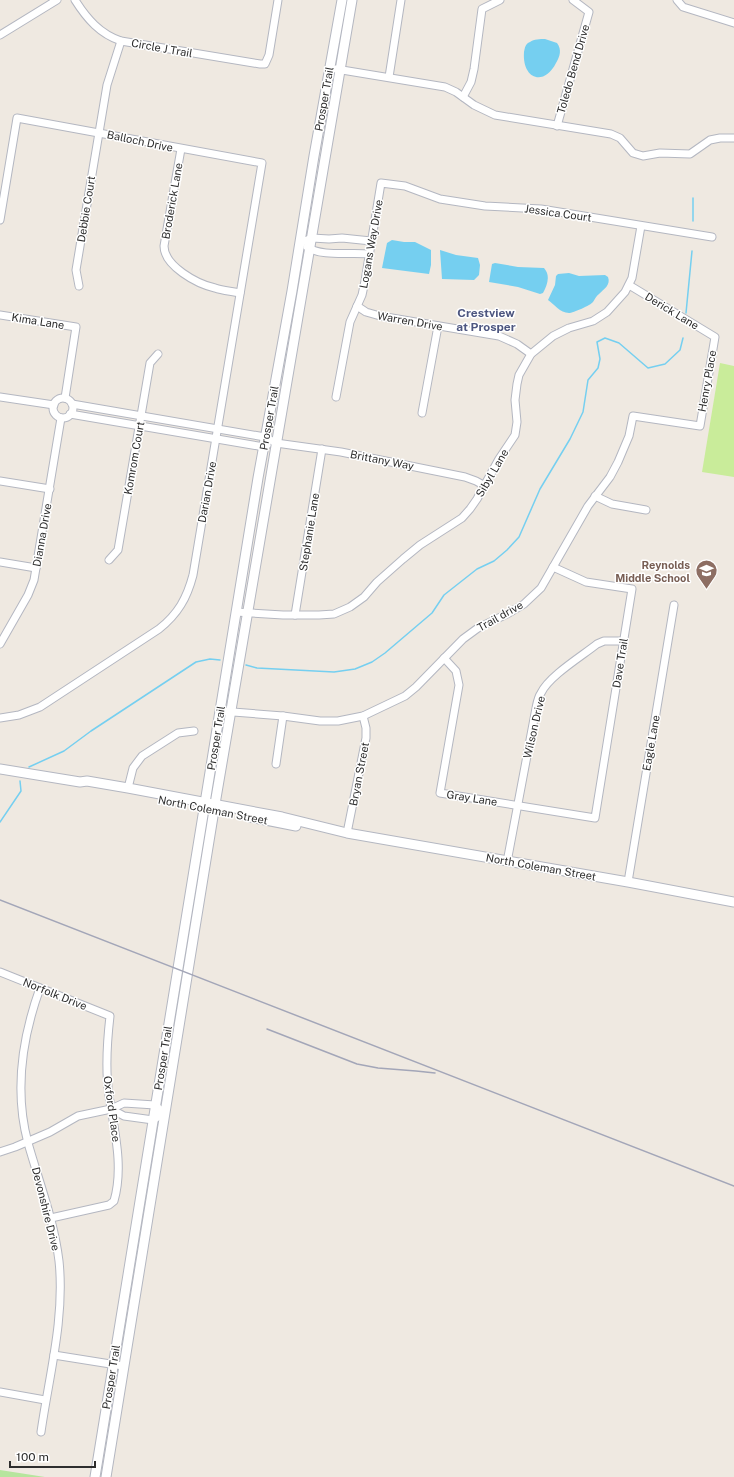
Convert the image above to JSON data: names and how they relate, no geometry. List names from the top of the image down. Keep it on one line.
{"streets":{"main road":["Prosper Trail","North Coleman Street"],"street":["Circle J Trail","Toledo Bend Drive","Balloch Drive","Broderick Lane","Debbie Court","Jessica Court","Logans Way Drive","Derick Lane","Kima Lane","Warren Drive","Henry Place","Komrom Court","Brittany Way","Sibyl Lane","Darian Drive","Stephanie Lane","Dianna Drive","Trail drive","Dave Trail","Wilson Drive","Eagle Lane","Bryan Street","Gray Lane","Norfolk Drive","Oxford Place","Devonshire Drive"]},"crossings":[["Circle J Trail","Debbie Court"],["Prosper Trail","Brittany Way"],["Prosper Trail","Sibyl Lane"],["Prosper Trail","Trail drive"],["Prosper Trail","North Coleman Street"],["Balloch Drive","Broderick Lane"],["Balloch Drive","Debbie Court"],["Balloch Drive","Darian Drive"],["Broderick Lane","Darian Drive"],["Jessica Court","Logans Way Drive"],["Jessica Court","Sibyl Lane"],["Logans Way Drive","Warren Drive"],["Derick Lane","Henry Place"],["Derick Lane","Sibyl Lane"],["Kima Lane","Brittany Way"],["Kima Lane","Dianna Drive"],["Warren Drive","Sibyl Lane"],["Henry Place","Trail drive"],["Komrom Court","Brittany Way"],["Brittany Way","Sibyl Lane"],["Brittany Way","Darian Drive"],["Brittany Way","Stephanie Lane"],["Brittany Way","Dianna Drive"],["Sibyl Lane","Stephanie Lane"],["Trail drive","Dave Trail"],["Trail drive","Bryan Street"],["Trail drive","Gray Lane"],["Dave Trail","Wilson Drive"],["Dave Trail","Gray Lane"],["Wilson Drive","Gray Lane"],["Wilson Drive","North Coleman Street"],["Eagle Lane","North Coleman Street"],["Bryan Street","North Coleman Street"],["Norfolk Drive","Oxford Place"],["Norfolk Drive","Devonshire Drive"],["Oxford Place","Devonshire Drive"]],"districts":["Crestview at Prosper"],"places":{"school or university":["Reynolds Middle School"]},"scale_bar":"100 m"}
